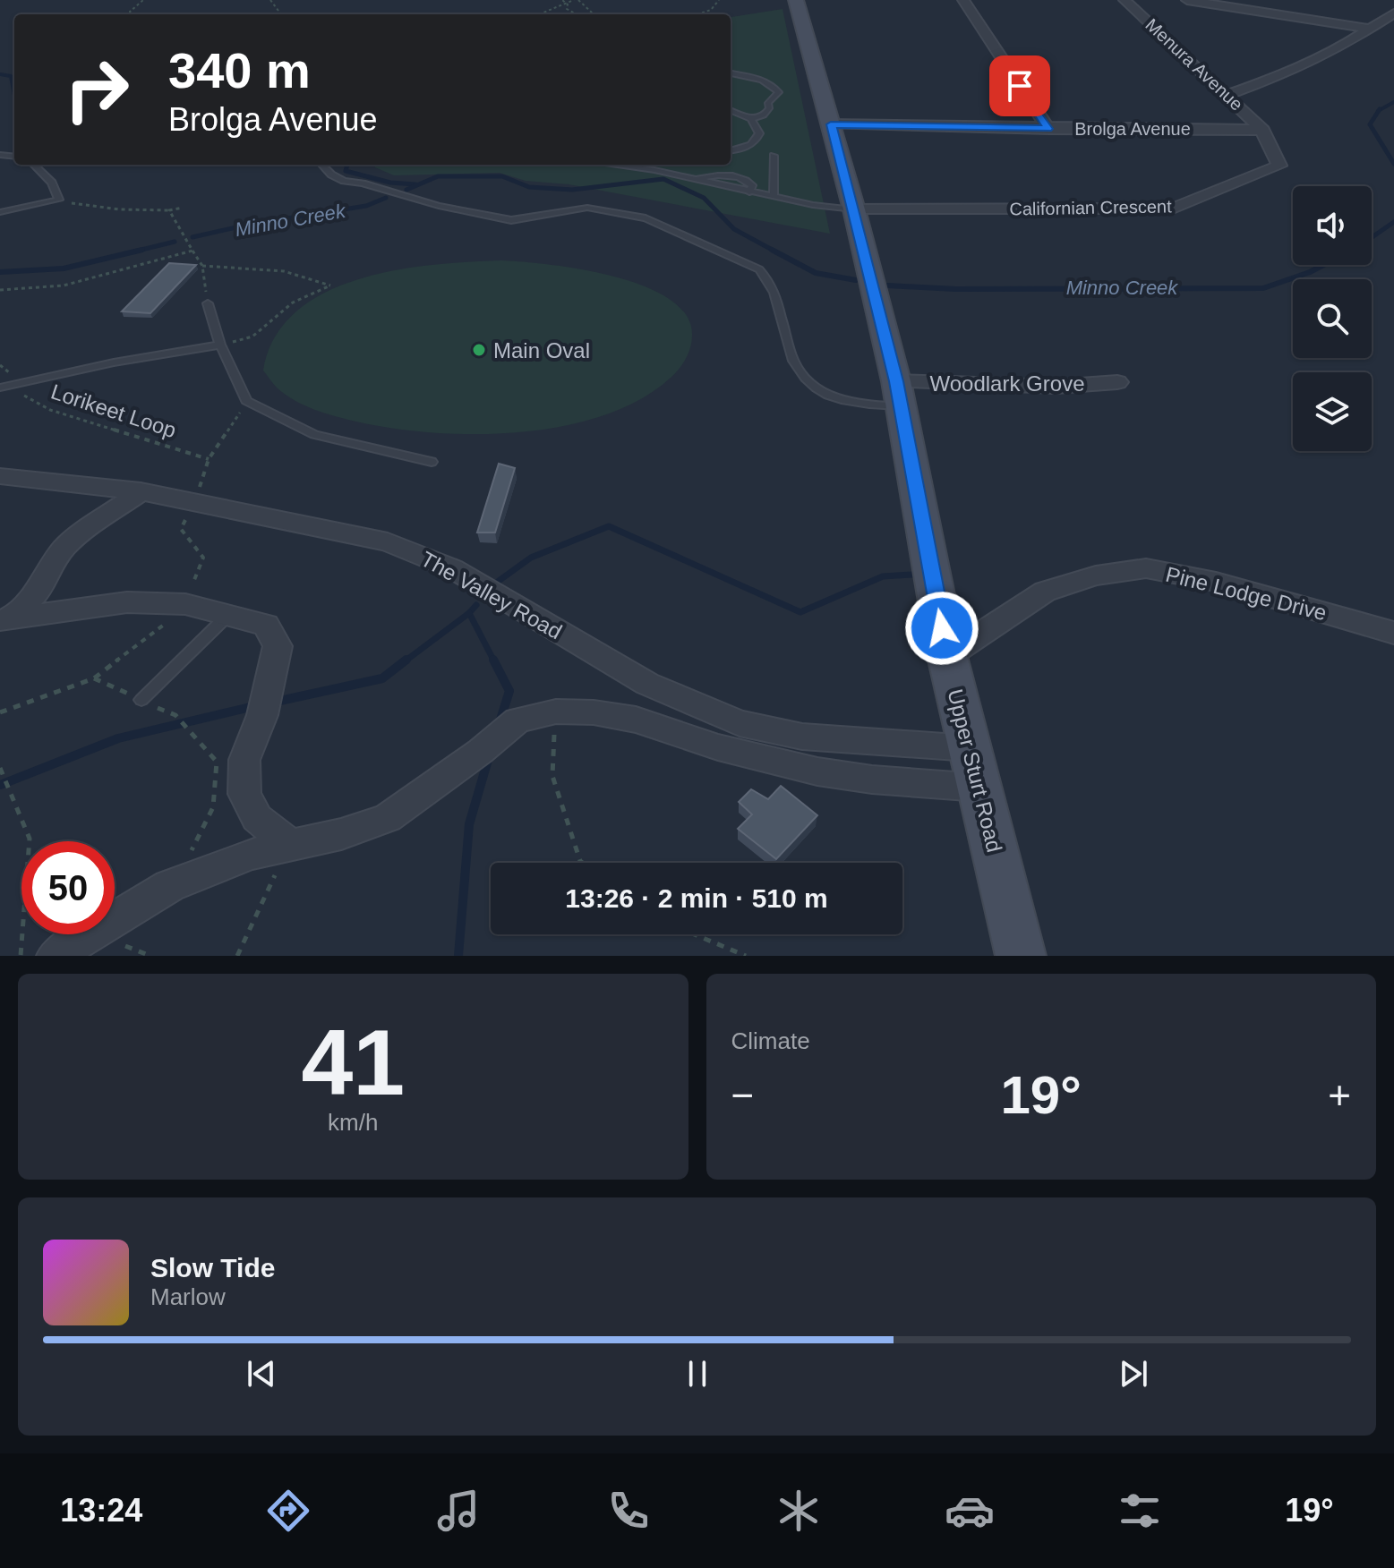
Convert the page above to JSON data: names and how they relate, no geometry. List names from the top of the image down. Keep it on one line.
{"streets":{"main road":["Upper Sturt Road"],"street":["Menura Avenue","Brolga Avenue","Californian Crescent","Woodlark Grove","Pine Lodge Drive","The Valley Road"],"path":["Lorikeet Loop"]},"crossings":[["Menura Avenue","Brolga Avenue"],["Menura Avenue","Californian Crescent"],["Brolga Avenue","Californian Crescent"],["Brolga Avenue","Upper Sturt Road"],["Californian Crescent","Upper Sturt Road"],["Woodlark Grove","Upper Sturt Road"],["Pine Lodge Drive","Upper Sturt Road"],["The Valley Road","Upper Sturt Road"]],"water":["Minno Creek"],"places":["Main Oval"],"page":{"turn":["340 m","Brolga Avenue"],"limit":"50","trip":"13:26 · 2 min · 510 m","tile":[["41","km/h"],"Climate"],"heat":["−","19°","+"],"song":["Slow Tide","Marlow"],"tabs":["13:24","19°"]}}
